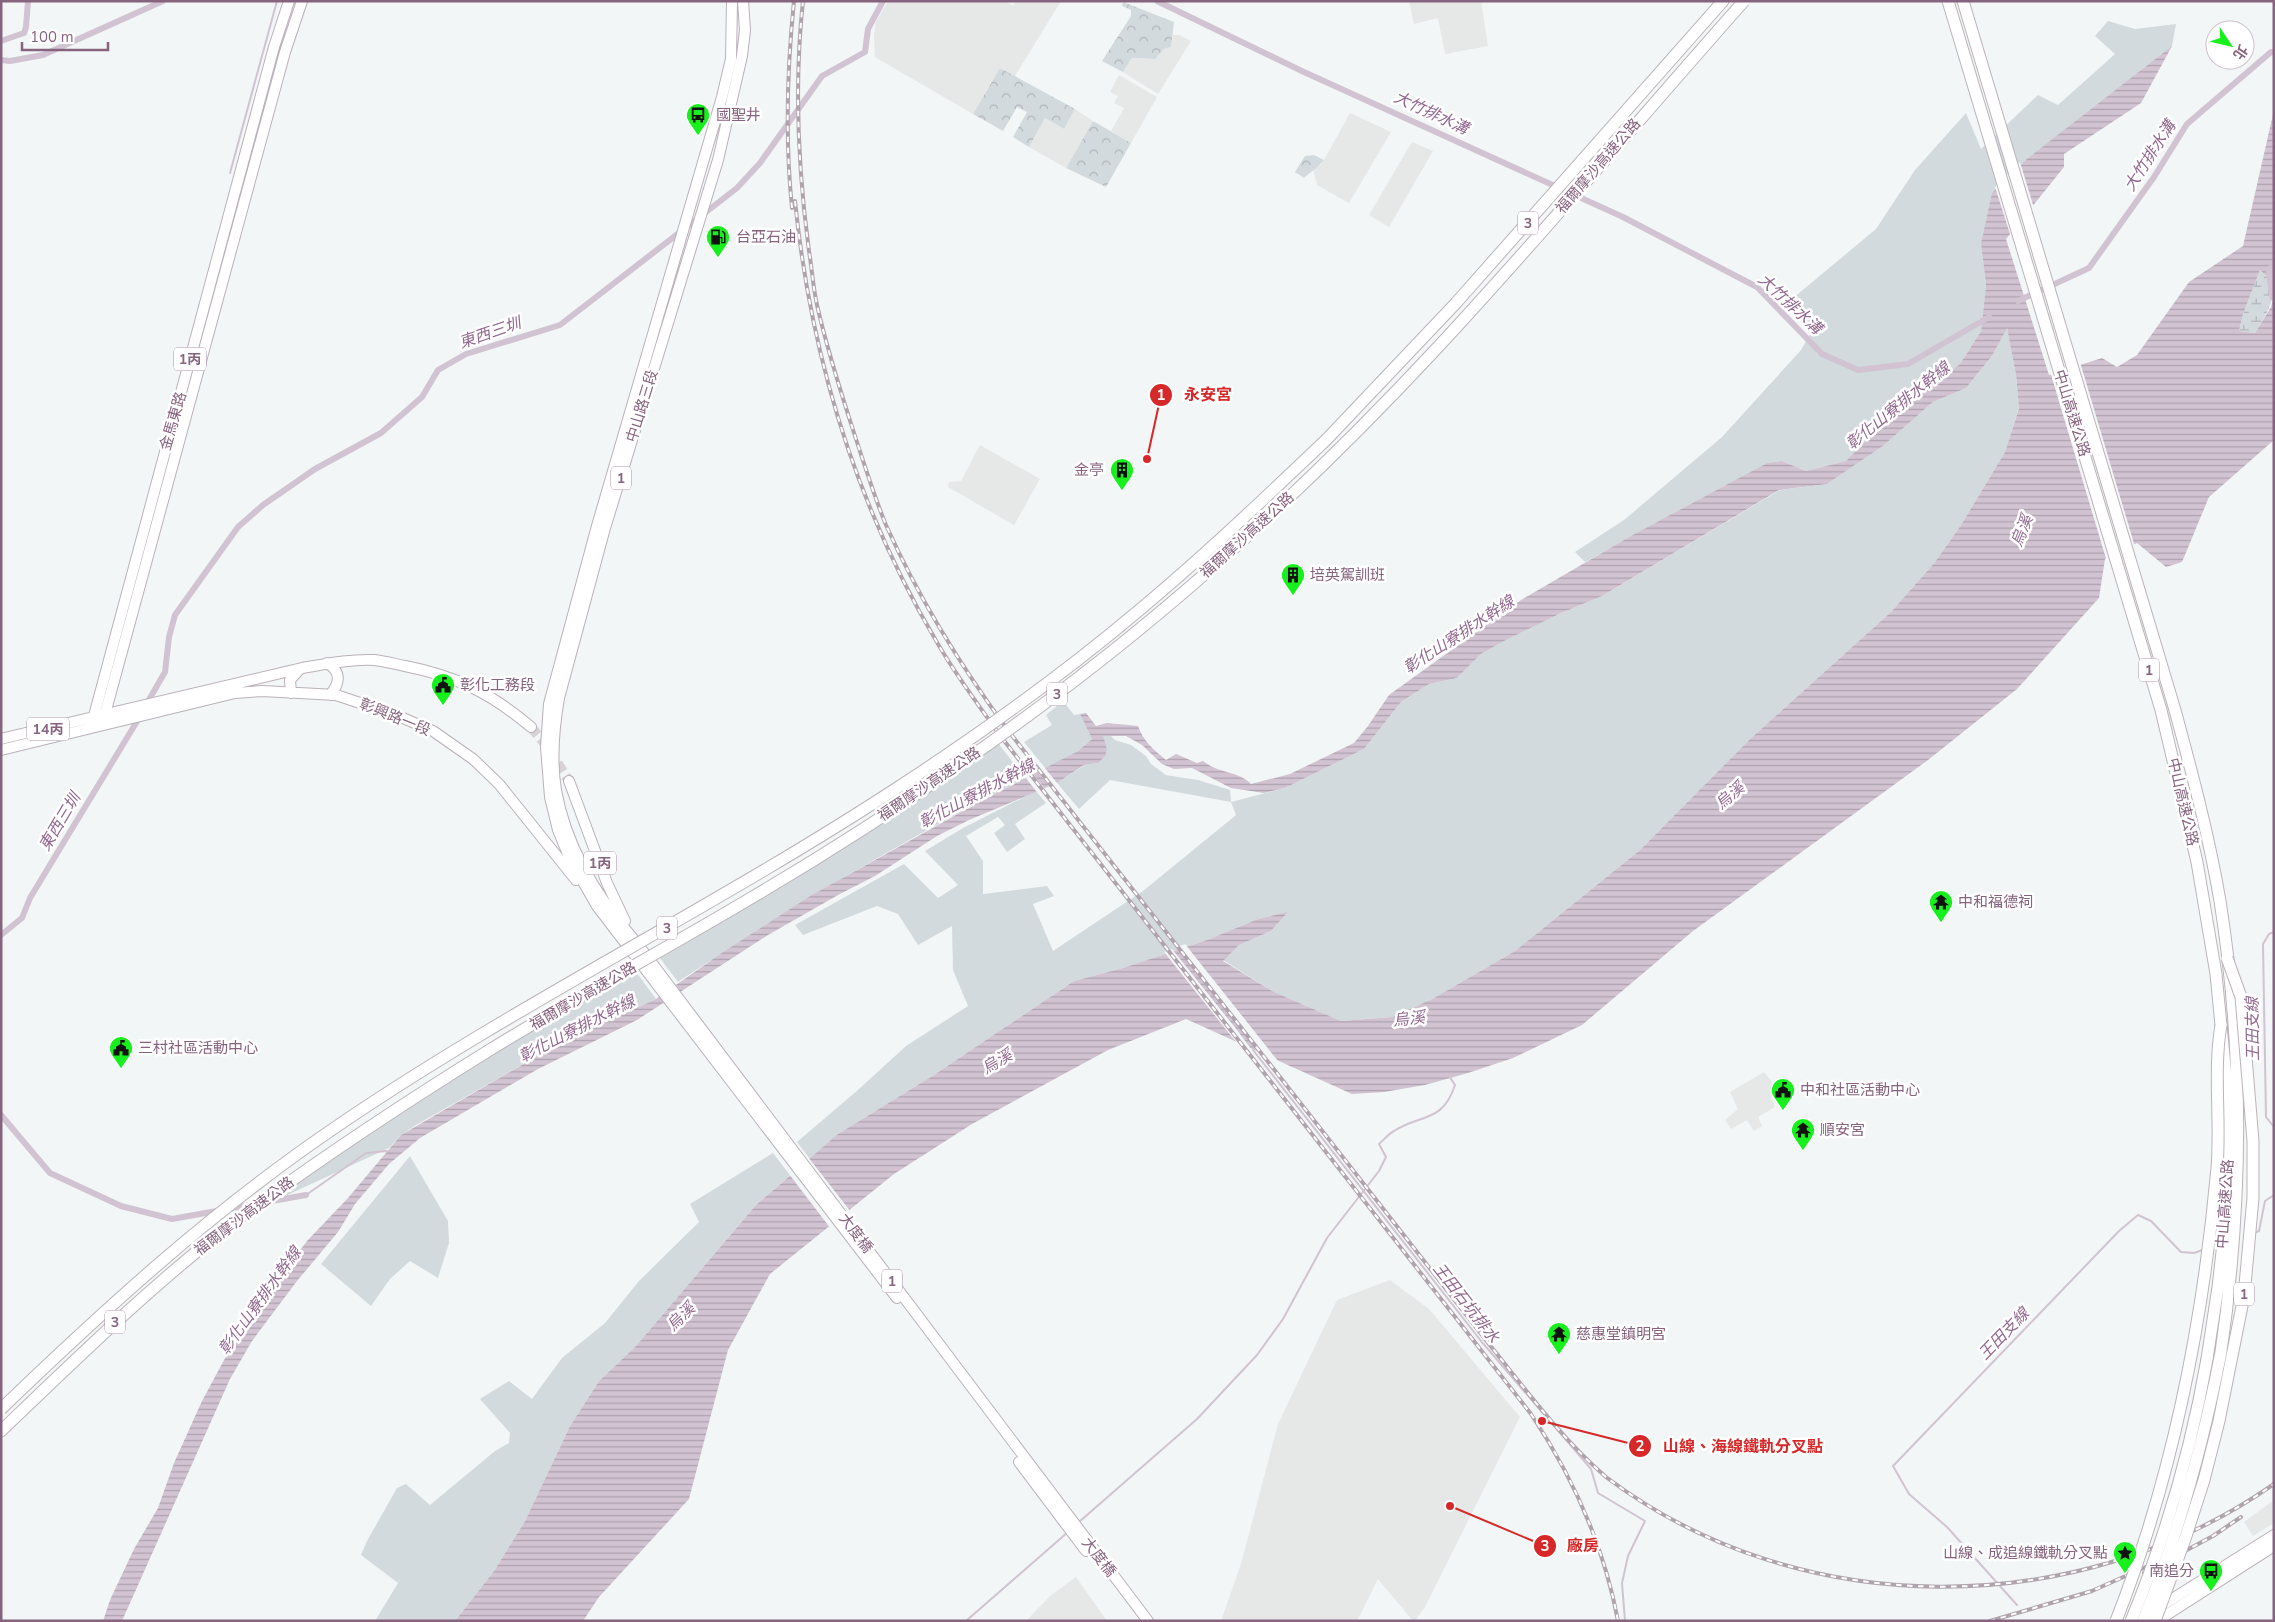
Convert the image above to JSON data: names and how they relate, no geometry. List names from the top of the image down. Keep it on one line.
{"streets":{"highway":["福爾摩沙高速公路","3","中山高速公路","1"],"main road":["1丙","中山路三段","金馬東路","彰興路一段","14丙","大度橋"]},"crossings":[["1丙","中山路三段"],["1丙","大度橋"],["中山路三段","彰興路一段"],["中山路三段","大度橋"],["中山高速公路","1"],["金馬東路","彰興路一段"],["彰興路一段","大度橋"]],"water":["大竹排水溝","東西三圳","彰化山寮排水幹線","烏溪","王田支線","王田石坑排水"],"places":{"bus stop":["國聖井","南追分"],"fuel station":["台亞石油"],"other":["永安宮","山線、海線鐵軌分叉點","廠房"],"building":["金亭","培英駕訓班"],"public building":["彰化工務段","三村社區活動中心","中和社區活動中心"],"temple":["中和福德祠","順安宮","慈惠堂鎮明宮"],"place":["山線、成追線鐵軌分叉點"]},"scale_bar":"100 m","north":"bottom right"}
